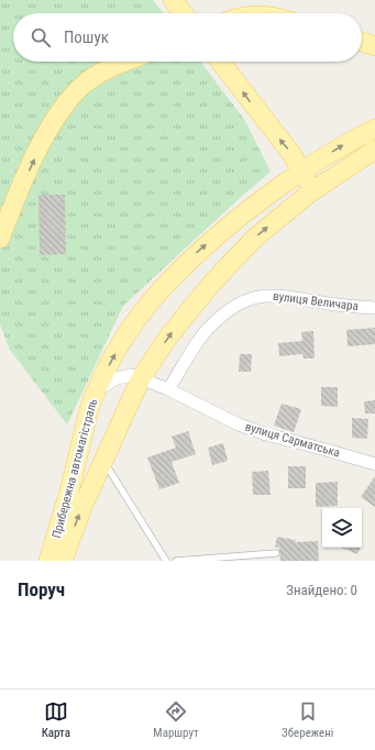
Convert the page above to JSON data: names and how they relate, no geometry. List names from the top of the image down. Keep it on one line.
{"streets":{"main road":["Прибережна автомагістраль"],"street":["вулиця Величара","вулиця Сарматська"]},"crossings":[["вулиця Величара","вулиця Сарматська"],["вулиця Сарматська","Прибережна автомагістраль"]],"one_way":["Прибережна автомагістраль"],"page":{"search":"Пошук","heading":["Поруч","Знайдено: 0"],"nav":["Карта","Маршрут","Збережені"]}}
